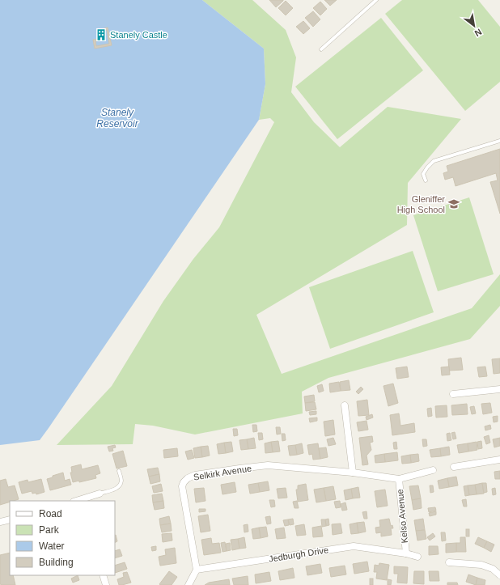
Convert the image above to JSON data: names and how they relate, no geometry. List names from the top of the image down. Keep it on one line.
{"streets":{"street":["Selkirk Avenue","Kelso Avenue","Jedburgh Drive"]},"crossings":[["Selkirk Avenue","Kelso Avenue"],["Selkirk Avenue","Jedburgh Drive"],["Kelso Avenue","Jedburgh Drive"]],"water":["Stanely Reservoir"],"places":{"building":["Stanely Castle"],"school or university":["Gleniffer High School"]},"legend":["Road","Park","Water","Building"],"north":"bottom right"}
